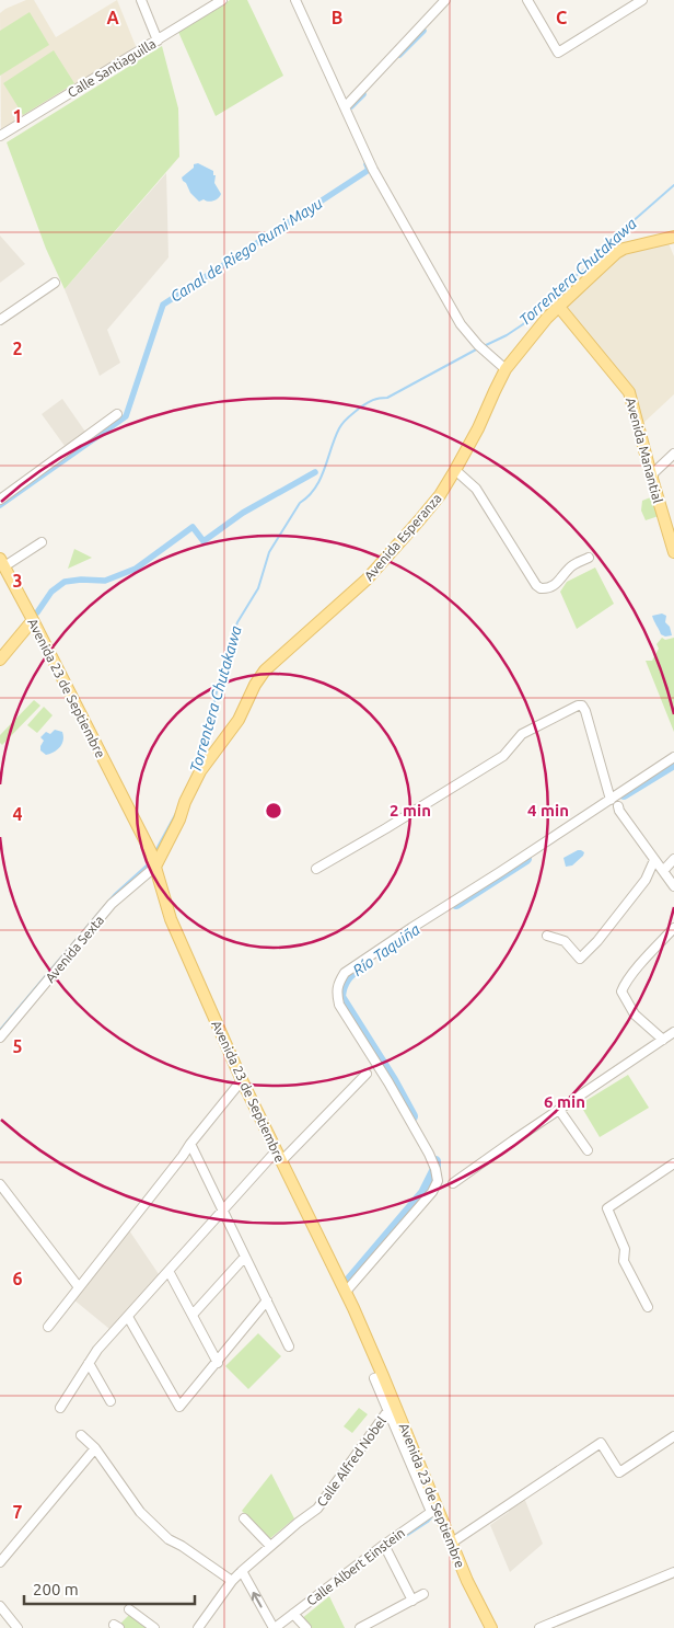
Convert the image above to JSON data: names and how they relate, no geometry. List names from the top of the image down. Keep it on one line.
{"streets":{"main road":["Avenida Manantial","Avenida Esperanza","Avenida 23 de Septiembre"],"street":["Calle Santiaguilla","Avenida Sexta","Calle Alfred Nobel","Calle Albert Einstein"]},"crossings":[["Avenida Manantial","Avenida Esperanza"],["Avenida Esperanza","Avenida 23 de Septiembre"],["Avenida Esperanza","Avenida Sexta"],["Avenida 23 de Septiembre","Avenida Sexta"],["Avenida 23 de Septiembre","Calle Albert Einstein"]],"water":["Canal de Riego Rumi Mayu","Torrentera Chutakawa","Río Taquiña"],"scale_bar":"200 m","grid":{"columns":["A","B","C"],"rows":["1","2","3","4","5","6","7"]},"rings":["2 min","4 min","6 min"]}
